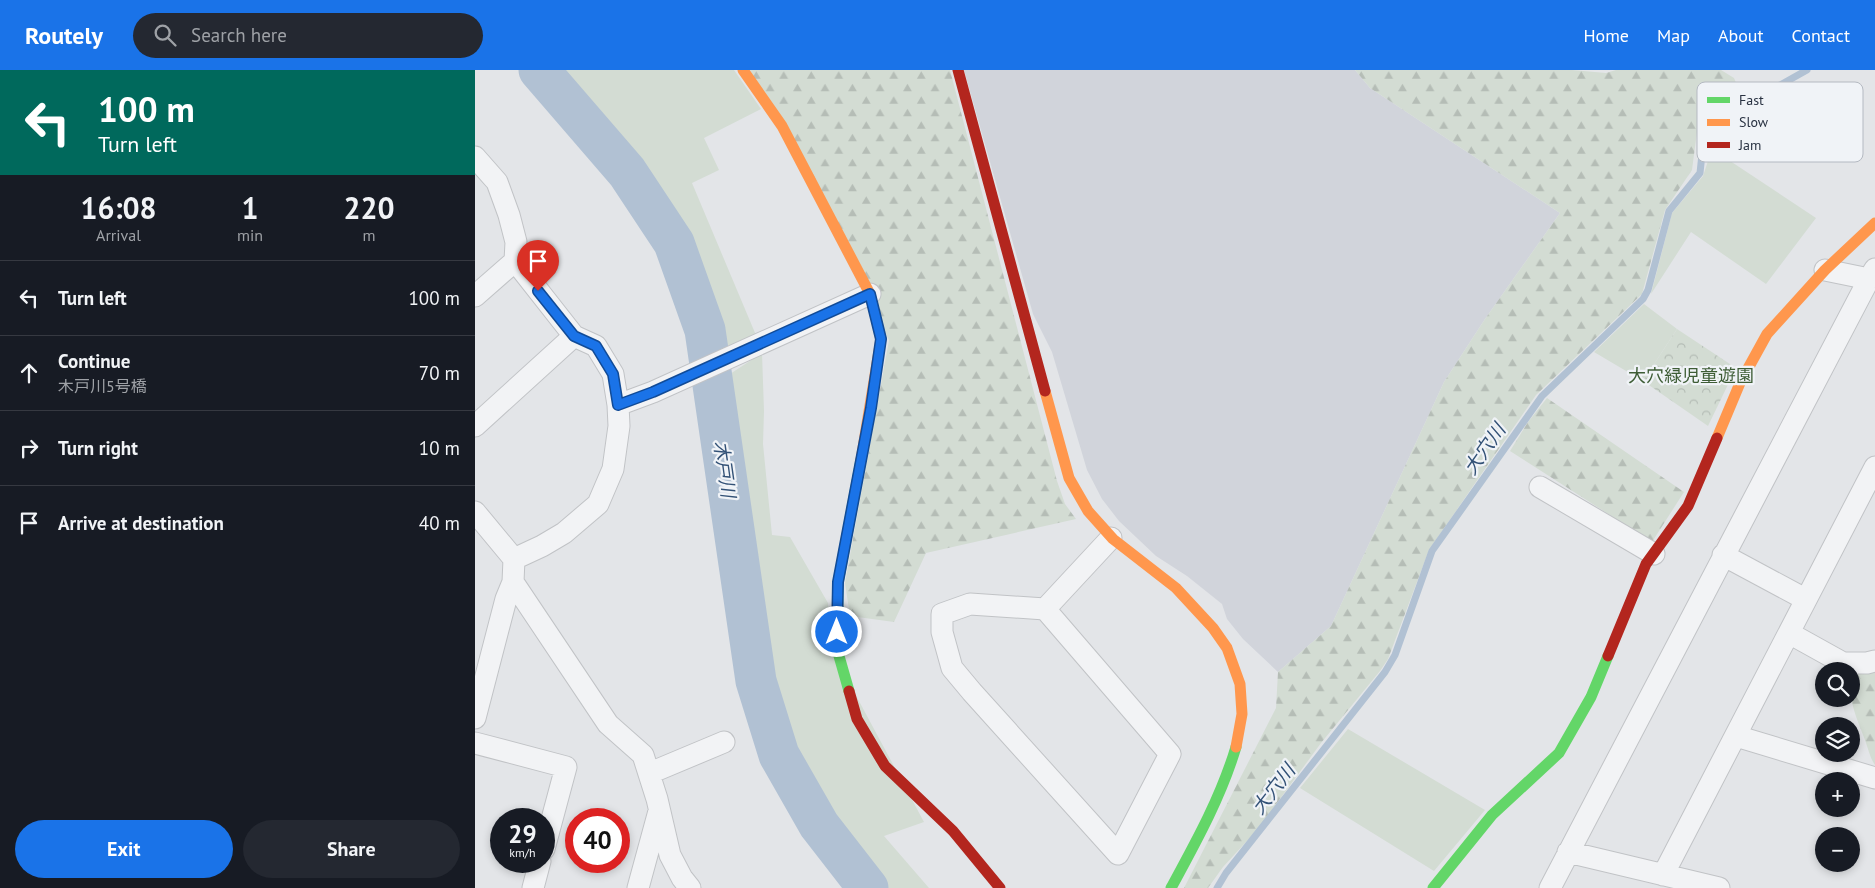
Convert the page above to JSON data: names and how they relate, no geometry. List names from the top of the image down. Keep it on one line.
{"water":["大穴川","木戸川"],"parks":["大穴緑児童遊園"],"legend":["Fast","Slow","Jam"],"page":{"header":"Routely","search":"Search here","nav":["Home","Map","About","Contact"],"turn":["100 m","Turn left"],"eta":["16:08","Arrival","1","min","220","m"],"list":[{"name":"Turn left","value":"100 m"},{"name":"Continue","note":"木戸川5号橋","value":"70 m"},{"name":"Turn right","value":"10 m"},{"name":"Arrive at destination","value":"40 m"}],"map_buttons":["+","−"],"speed":"29 km/h","limit":"40","buttons":["Exit","Share"]}}
